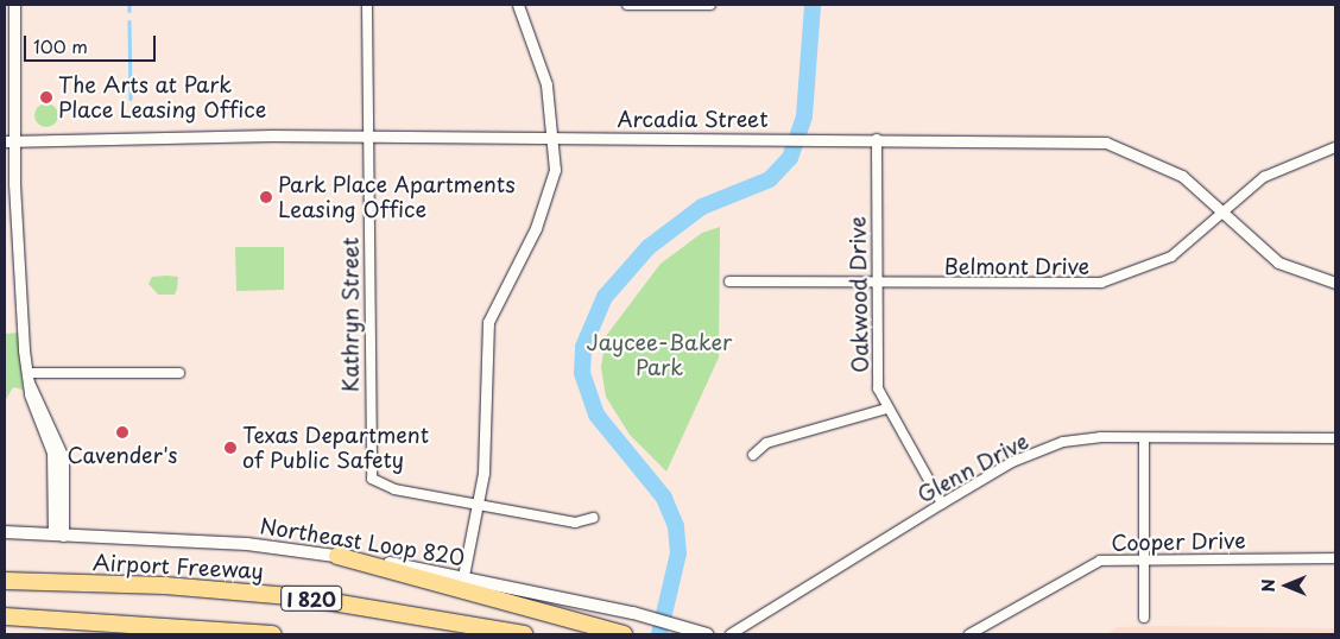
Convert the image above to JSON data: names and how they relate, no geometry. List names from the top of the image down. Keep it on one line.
{"streets":{"highway":["Airport Freeway","I 820"],"main road":["Northeast Loop 820"],"street":["Arcadia Street","Belmont Drive","Oakwood Drive","Kathryn Street","Glenn Drive","Cooper Drive"]},"crossings":[["Arcadia Street","Belmont Drive"],["Arcadia Street","Oakwood Drive"],["Arcadia Street","Kathryn Street"],["Belmont Drive","Oakwood Drive"],["Oakwood Drive","Glenn Drive"]],"parks":["Jaycee-Baker Park"],"places":["The Arts at Park Place Leasing Office","Park Place Apartments Leasing Office","Cavender's","Texas Department of Public Safety"],"scale_bar":"100 m","north":"left"}
